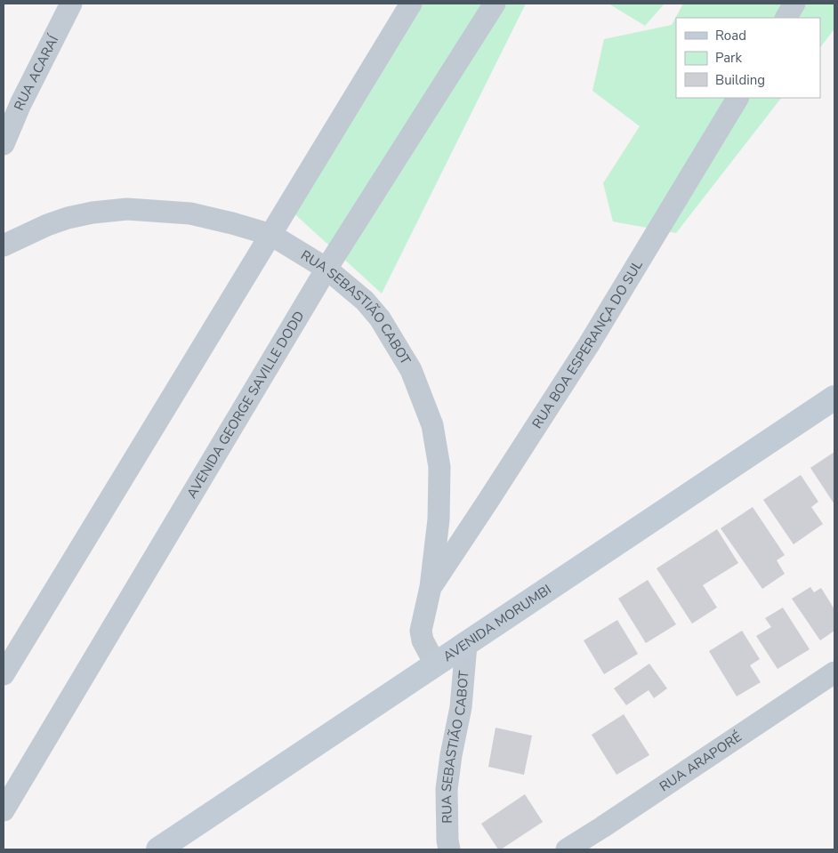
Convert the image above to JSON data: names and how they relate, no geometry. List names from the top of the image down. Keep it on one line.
{"streets":{"main road":["AVENIDA MORUMBI"],"street":["RUA ACARAÍ","RUA SEBASTIÃO CABOT","RUA BOA ESPERANÇA DO SUL","AVENIDA GEORGE SAVILLE DODD","RUA ARAPORÉ"]},"crossings":[["RUA SEBASTIÃO CABOT","RUA BOA ESPERANÇA DO SUL"],["RUA SEBASTIÃO CABOT","AVENIDA GEORGE SAVILLE DODD"],["RUA SEBASTIÃO CABOT","AVENIDA MORUMBI"]],"legend":["Road","Park","Building"]}
